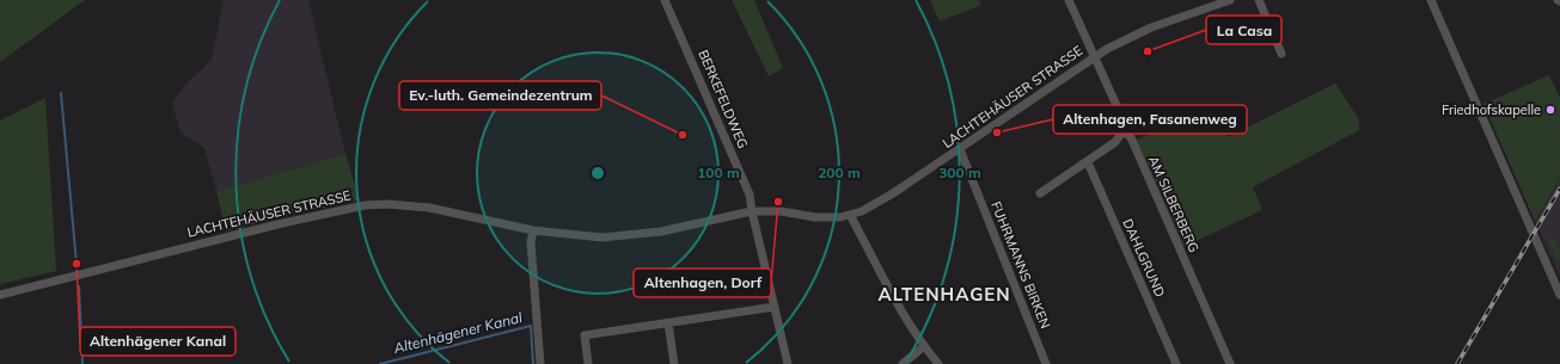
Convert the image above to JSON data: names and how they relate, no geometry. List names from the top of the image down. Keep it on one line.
{"streets":{"street":["LACHTEHÄUSER STRASSE","BERKEFELDWEG","AM SILBERBERG","DAHLGRUND","FUHRMANNS BIRKEN"]},"crossings":[["LACHTEHÄUSER STRASSE","BERKEFELDWEG"],["LACHTEHÄUSER STRASSE","AM SILBERBERG"],["LACHTEHÄUSER STRASSE","FUHRMANNS BIRKEN"]],"districts":["ALTENHAGEN"],"water":["Altenhägener Kanal"],"places":["La Casa","Friedhofskapelle","Altenhagen, Fasanenweg","Ev.-luth. Gemeindezentrum","Altenhagen, Dorf","Altenhägener Kanal"],"rings":["100 m","200 m","300 m"]}
